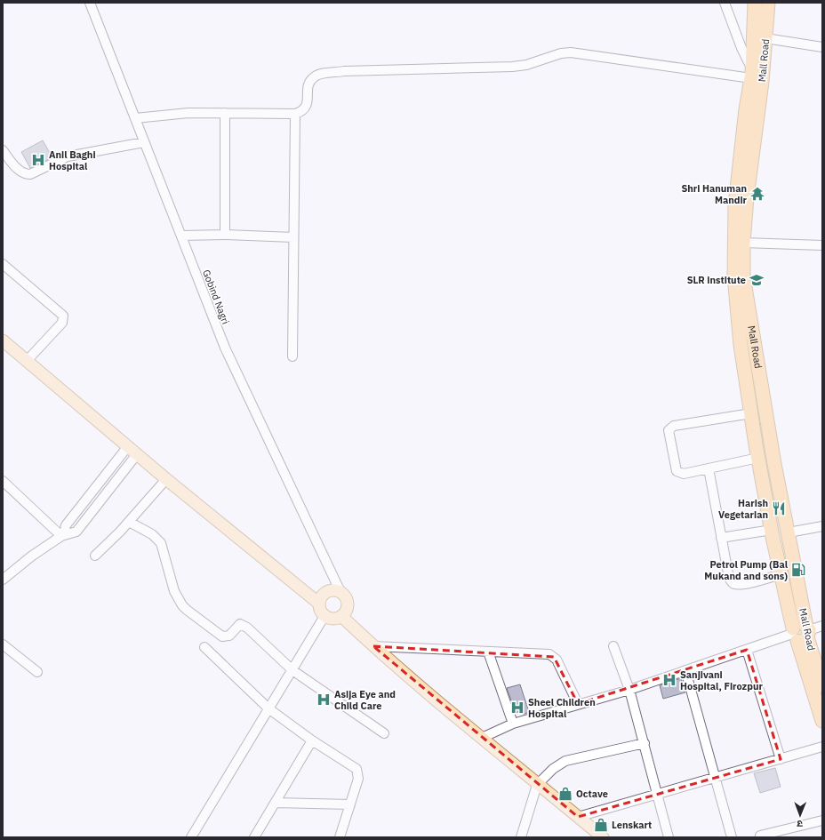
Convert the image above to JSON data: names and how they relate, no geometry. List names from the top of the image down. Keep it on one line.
{"streets":{"highway":["Mall Road"],"street":["Gobind Nagri"]},"places":{"hospital":["Anil Baghi Hospital","Sanjivani Hospital, Firozpur","Asija Eye and Child Care","Sheel Children Hospital"],"temple":["Shri Hanuman Mandir"],"school or university":["SLR institute"],"restaurant":["Harish Vegetarian"],"fuel station":["Petrol Pump (Bal Mukand and sons)"],"shop":["Octave","Lenskart"]},"north":"bottom"}
